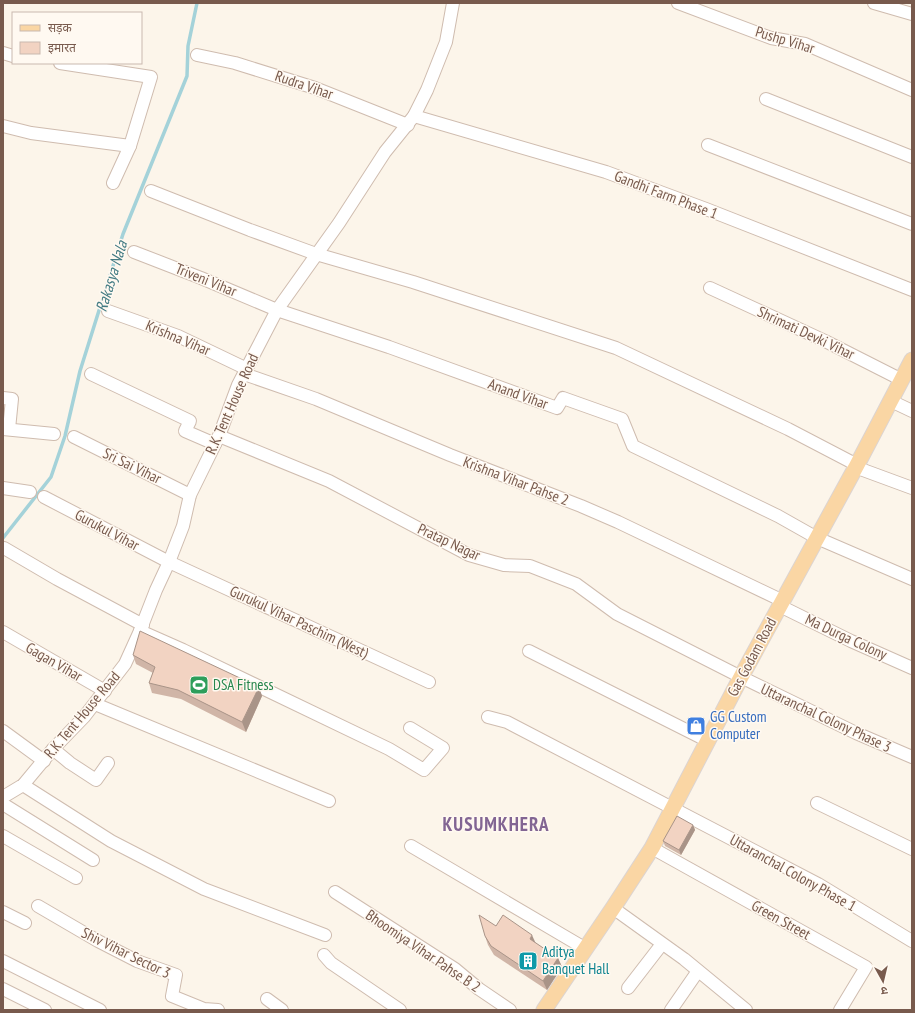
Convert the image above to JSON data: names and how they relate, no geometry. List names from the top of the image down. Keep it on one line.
{"streets":{"main road":["Gas Godam Road"],"street":["Pushp Vihar","Rudra Vihar","Gandhi Farm Phase 1","Triveni Vihar","Shrimati Devki Vihar","Krishna Vihar","Anand Vihar","R.K. Tent House Road","Sri Sai Vihar","Krishna Vihar Pahse 2","Gurukul Vihar","Pratap Nagar","Gurukul Vihar Paschim (West)","Ma Durga Colony","Gagan Vihar","Uttaranchal Colony Phase 3","Uttaranchal Colony Phase 1","Green Street","Bhoomiya Vihar Pahse B 2","Shiv Vihar Sector 3"]},"crossings":[["Rudra Vihar","Gandhi Farm Phase 1"],["Rudra Vihar","R.K. Tent House Road"],["Gandhi Farm Phase 1","R.K. Tent House Road"],["Triveni Vihar","Anand Vihar"],["Triveni Vihar","R.K. Tent House Road"],["Shrimati Devki Vihar","Gas Godam Road"],["Krishna Vihar","R.K. Tent House Road"],["Krishna Vihar","Krishna Vihar Pahse 2"],["Anand Vihar","R.K. Tent House Road"],["Anand Vihar","Gas Godam Road"],["R.K. Tent House Road","Sri Sai Vihar"],["R.K. Tent House Road","Krishna Vihar Pahse 2"],["R.K. Tent House Road","Gurukul Vihar"],["R.K. Tent House Road","Pratap Nagar"],["R.K. Tent House Road","Gurukul Vihar Paschim (West)"],["R.K. Tent House Road","Gagan Vihar"],["Krishna Vihar Pahse 2","Ma Durga Colony"],["Krishna Vihar Pahse 2","Gas Godam Road"],["Gurukul Vihar","Gurukul Vihar Paschim (West)"],["Pratap Nagar","Gas Godam Road"],["Pratap Nagar","Uttaranchal Colony Phase 3"],["Ma Durga Colony","Gas Godam Road"],["Gas Godam Road","Uttaranchal Colony Phase 3"],["Gas Godam Road","Uttaranchal Colony Phase 1"],["Gas Godam Road","Green Street"]],"districts":["KUSUMKHERA"],"water":["Rakasya Nala"],"places":{"sports":["DSA Fitness"],"shop":["GG Custom Computer"],"building":["Aditya Banquet Hall"]},"legend":["सड़क","इमारत"],"north":"bottom"}
